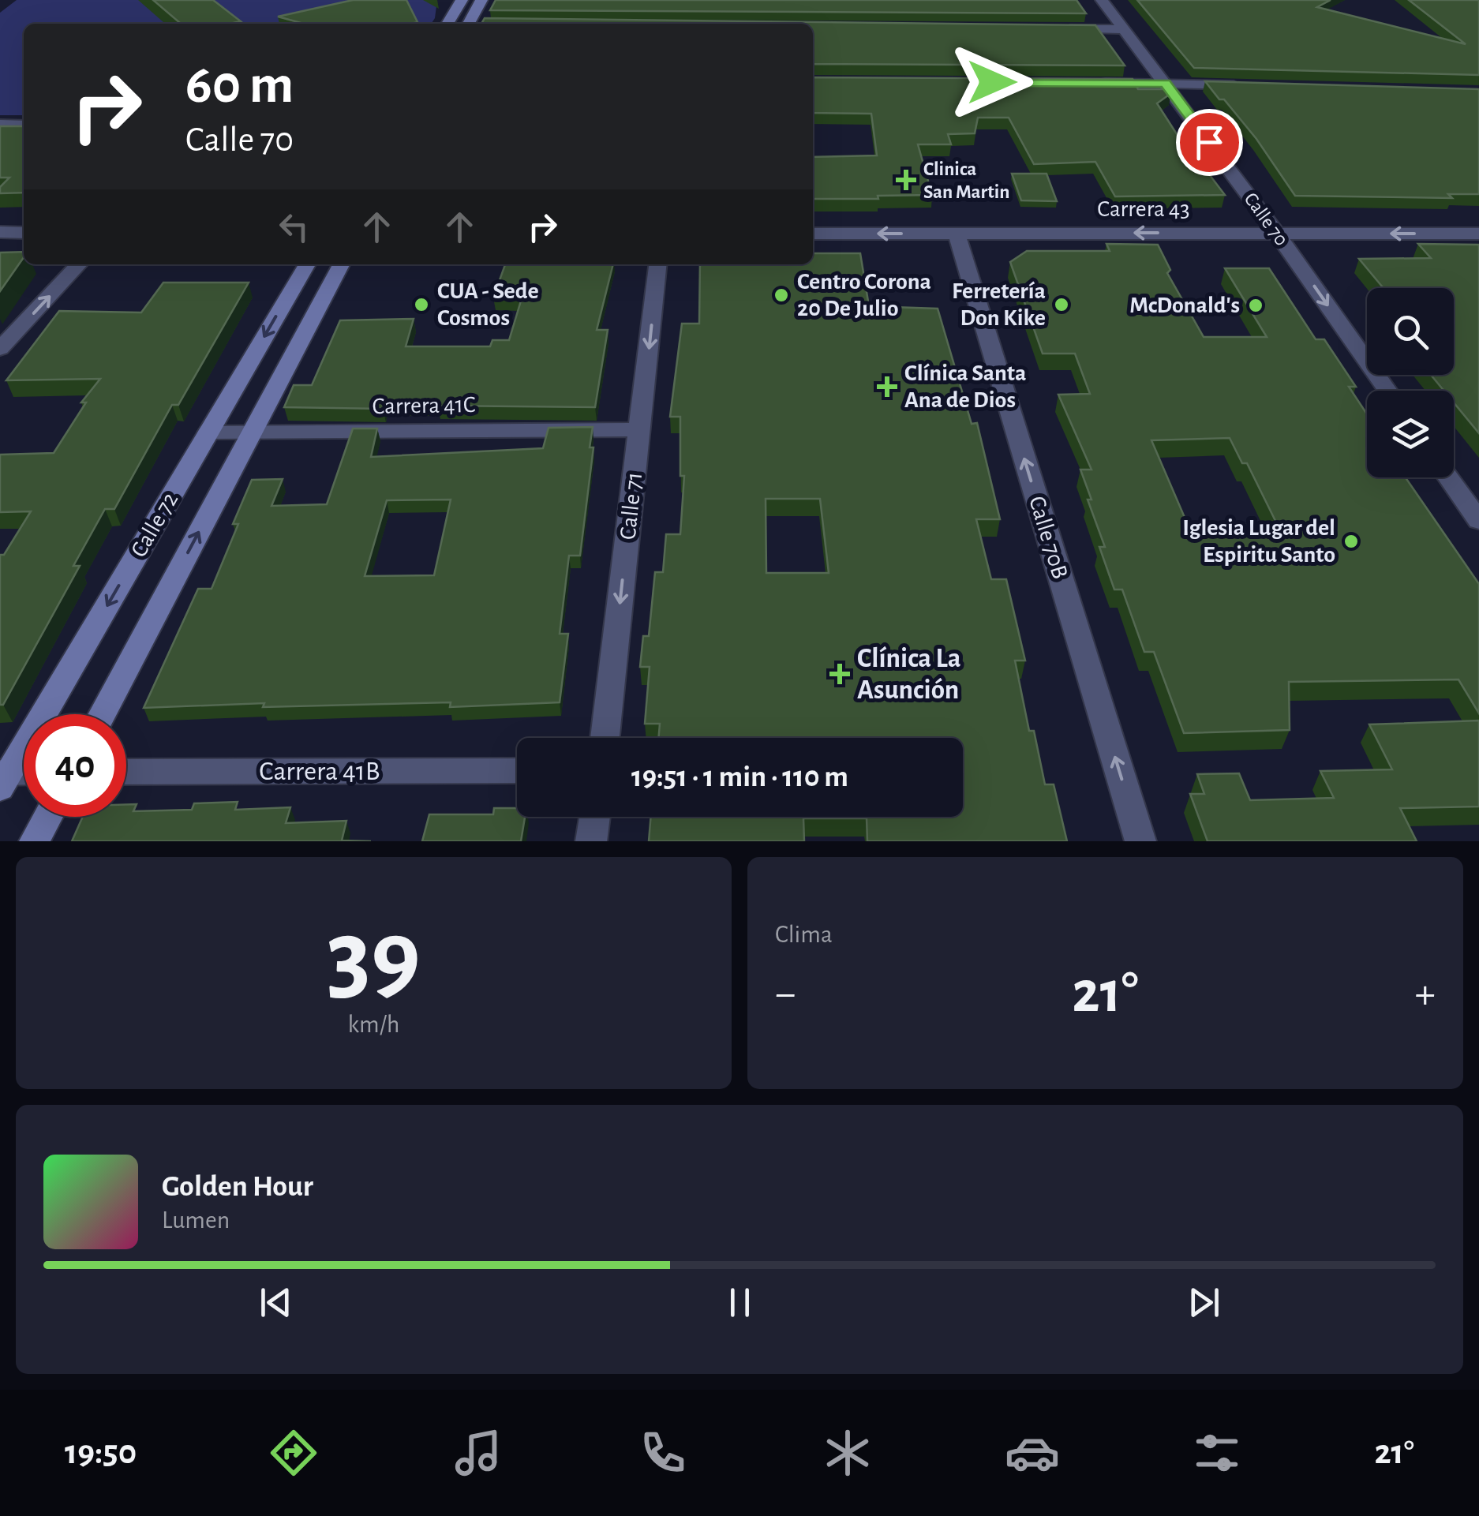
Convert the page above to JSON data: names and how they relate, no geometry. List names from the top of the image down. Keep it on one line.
{"streets":{"main road":["Calle 72"],"street":["Carrera 43","Calle 70","Carrera 41C","Calle 71","Calle 70B","Carrera 41B"]},"crossings":[["Carrera 43","Calle 70"],["Carrera 43","Calle 70B"],["Carrera 41C","Calle 71"],["Carrera 41C","Calle 72"]],"one_way":["Carrera 43","Calle 70","Calle 71","Calle 70B"],"places":{"health":["Clinica San Martin","Clínica Santa Ana de Dios","Clínica La Asunción"],"other":["Centro Corona 20 De Julio","CUA - Sede Cosmos","Ferretería Don Kike","McDonald's","Iglesia Lugar del Espiritu Santo"]},"page":{"turn":["60 m","Calle 70"],"limit":"40","trip":"19:51 · 1 min · 110 m","tile":[["39","km/h"],"Clima"],"heat":["−","21°","+"],"song":["Golden Hour","Lumen"],"tabs":["19:50","21°"]}}
